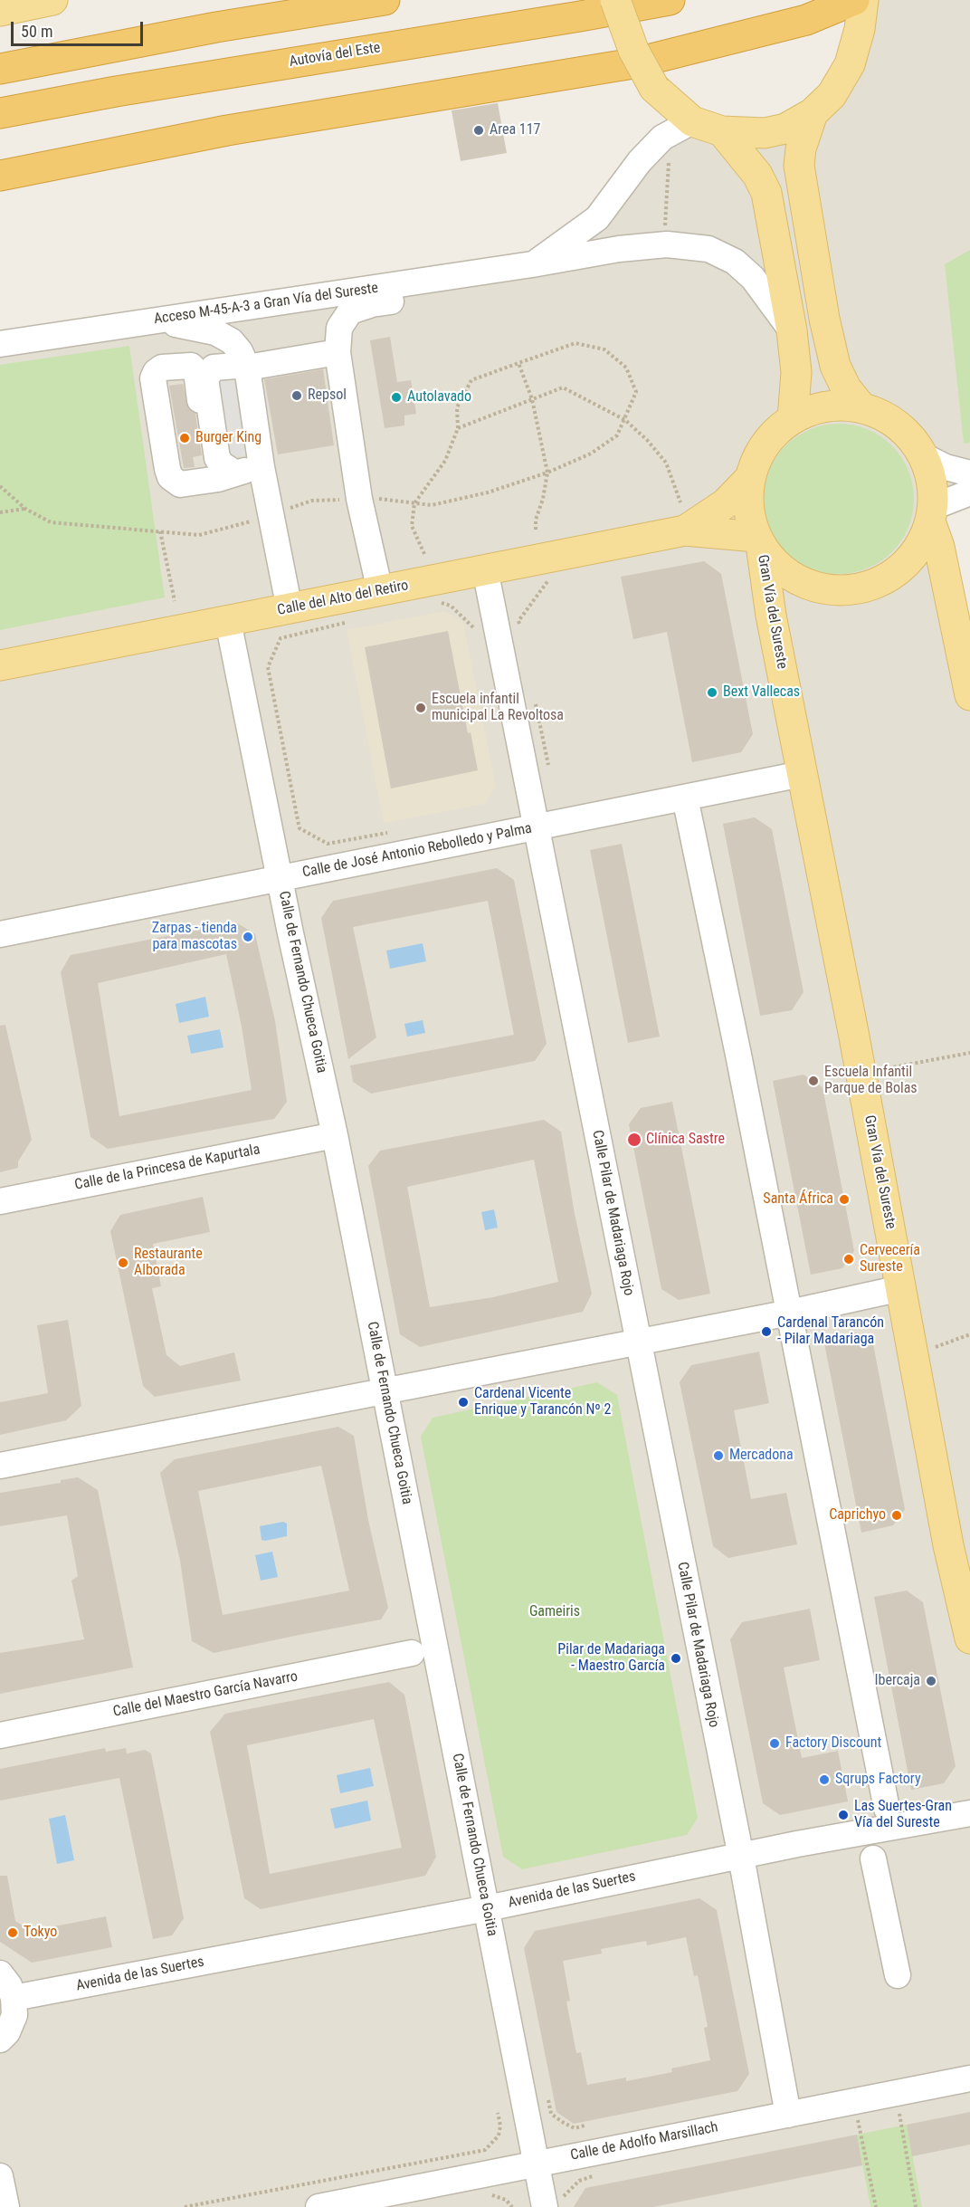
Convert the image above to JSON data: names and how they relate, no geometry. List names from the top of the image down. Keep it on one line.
{"streets":{"highway":["Autovía del Este"],"main road":["Calle del Alto del Retiro","Gran Vía del Sureste"],"street":["Acceso M-45-A-3 a Gran Vía del Sureste","Calle de José Antonio Rebolledo y Palma","Calle de Fernando Chueca Goitia","Calle de la Princesa de Kapurtala","Calle Pilar de Madariaga Rojo","Calle del Maestro García Navarro","Avenida de las Suertes","Calle de Adolfo Marsillach"]},"crossings":[["Calle del Alto del Retiro","Gran Vía del Sureste"],["Calle del Alto del Retiro","Calle de Fernando Chueca Goitia"],["Calle del Alto del Retiro","Calle Pilar de Madariaga Rojo"],["Gran Vía del Sureste","Calle de José Antonio Rebolledo y Palma"],["Calle de José Antonio Rebolledo y Palma","Calle de Fernando Chueca Goitia"],["Calle de José Antonio Rebolledo y Palma","Calle Pilar de Madariaga Rojo"],["Calle de Fernando Chueca Goitia","Calle de la Princesa de Kapurtala"],["Calle de Fernando Chueca Goitia","Avenida de las Suertes"],["Calle de Fernando Chueca Goitia","Calle de Adolfo Marsillach"],["Calle Pilar de Madariaga Rojo","Avenida de las Suertes"],["Calle Pilar de Madariaga Rojo","Calle de Adolfo Marsillach"]],"parks":["Gameiris"],"places":["Area 117","Repsol","Autolavado","Burger King","Bext Vallecas","Escuela infantil municipal La Revoltosa","Zarpas - tienda para mascotas","Escuela Infantil Parque de Bolas","Clínica Sastre","Santa África","Cervecería Sureste","Restaurante Alborada","Cardenal Tarancón - Pilar Madariaga","Cardenal Vicente Enrique y Tarancón Nº 2","Mercadona","Caprichyo","Pilar de Madariaga - Maestro García","Ibercaja","Factory Discount","Sqrups Factory","Las Suertes-Gran Vía del Sureste","Tokyo"],"scale_bar":"50 m"}
